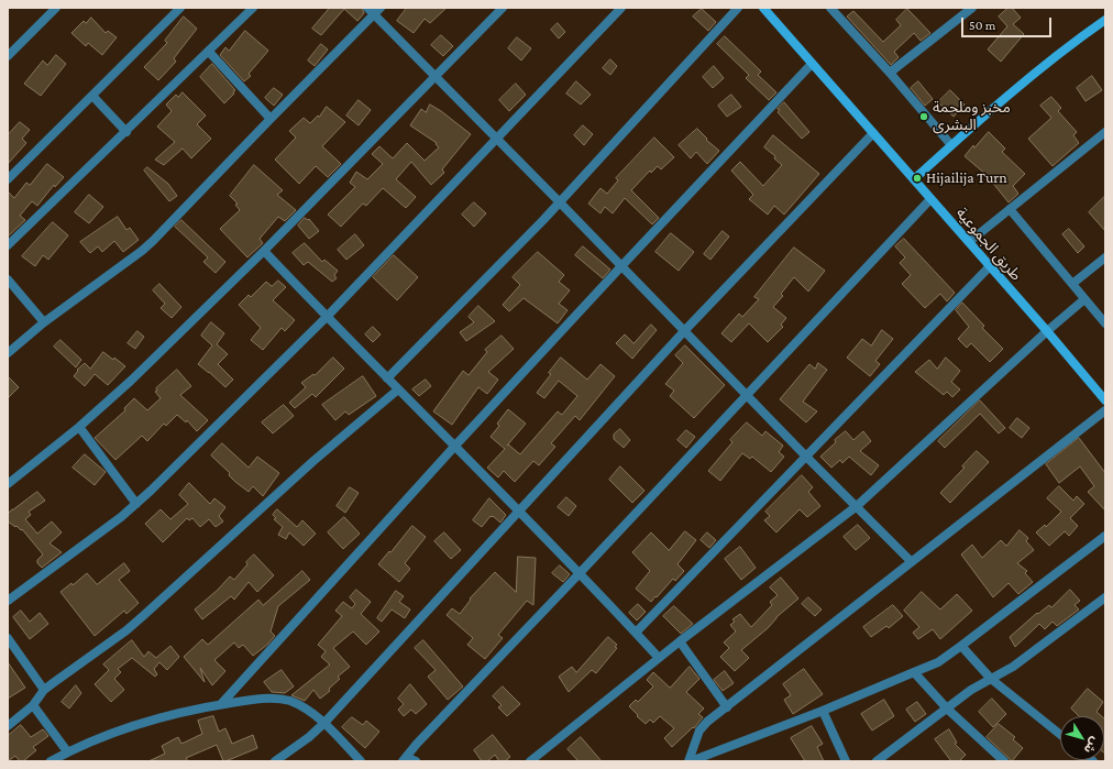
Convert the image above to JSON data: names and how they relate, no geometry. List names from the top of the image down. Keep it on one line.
{"streets":{"main road":["طريق الجموعية"]},"places":["مخبز وملحمة البشرى","Hijailija Turn"],"scale_bar":"50 m","north":"bottom right"}
